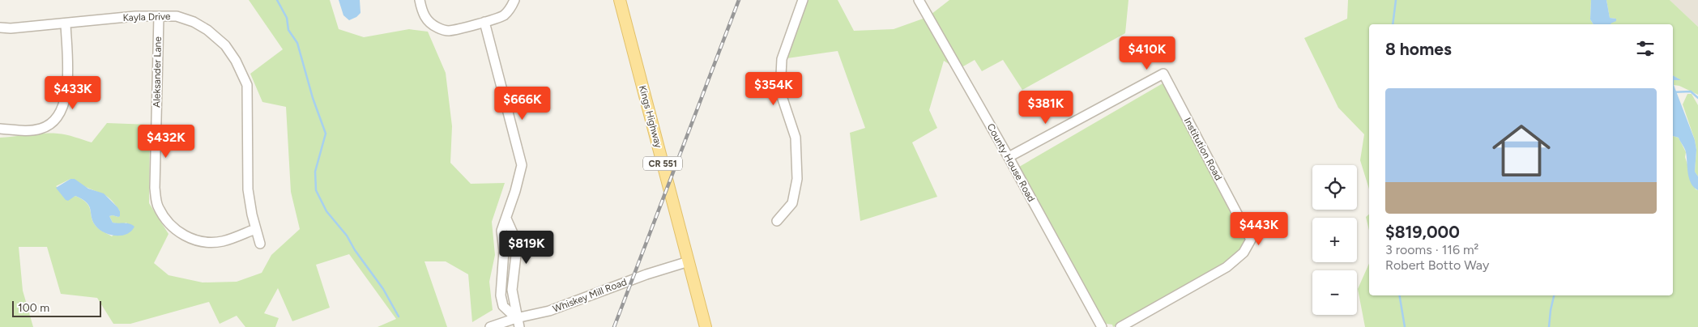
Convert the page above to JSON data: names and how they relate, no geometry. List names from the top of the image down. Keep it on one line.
{"streets":{"main road":["Kings Highway","CR 551"],"street":["Kayla Drive","Aleksander Lane","Institution Road","County House Road","Whiskey Mill Road"]},"crossings":[["Kayla Drive","Aleksander Lane"],["Kings Highway","Whiskey Mill Road"],["Institution Road","County House Road"]],"scale_bar":"100 m","page":{"heading":"8 homes","price":["$410K","$354K","$433K","$666K","$381K","$432K","$443K","$819K"],"list":[{"name":"$819,000","note":"3 rooms · 116 m² · Robert Botto Way"}],"map_buttons":["+","−"],"scale":"100 m"}}
